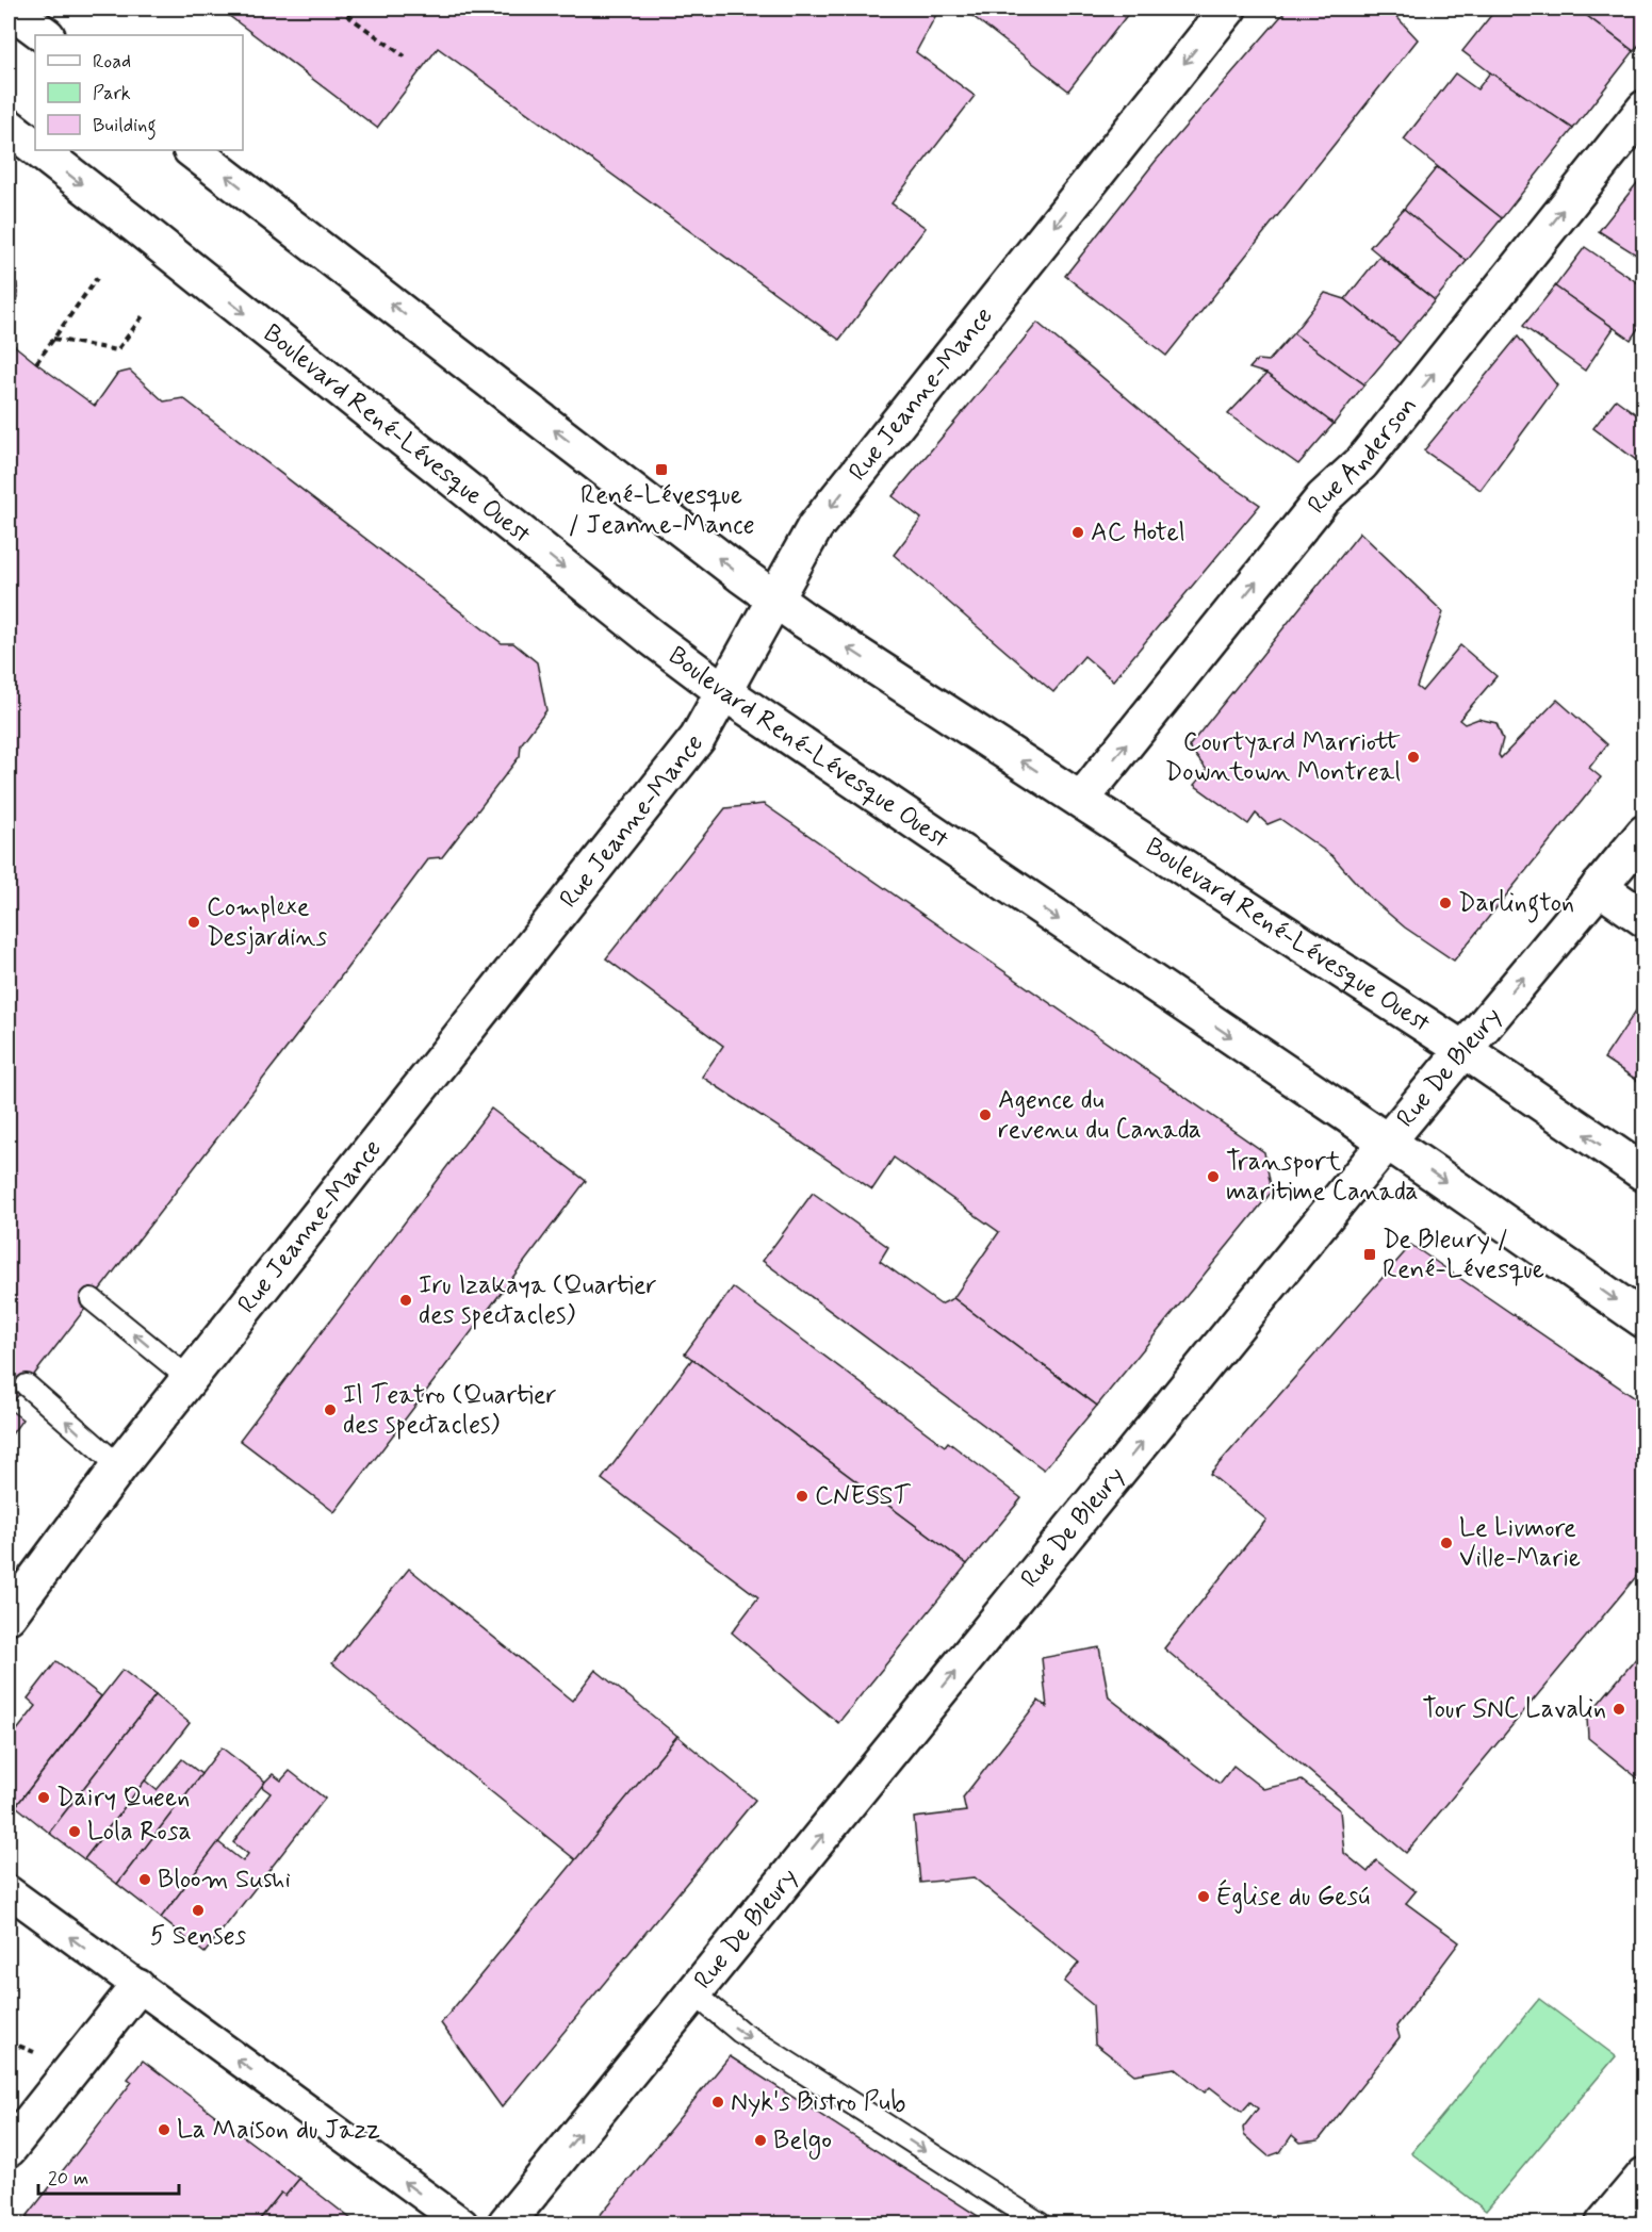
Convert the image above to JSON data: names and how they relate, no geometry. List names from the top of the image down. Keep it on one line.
{"streets":{"street":["Rue Jeanne-Mance","Boulevard René-Lévesque Ouest","Rue Anderson","Rue De Bleury"]},"crossings":[["Rue Jeanne-Mance","Boulevard René-Lévesque Ouest"],["Boulevard René-Lévesque Ouest","Rue Anderson"],["Boulevard René-Lévesque Ouest","Rue De Bleury"]],"one_way":["Rue Jeanne-Mance","Rue Anderson","Rue De Bleury"],"places":{"transit":["René-Lévesque / Jeanne-Mance","De Bleury / René-Lévesque"],"other":["AC Hotel","Courtyard Marriott Downtown Montreal","Darlington","Complexe Desjardins","Agence du revenu du Canada","Transport maritime Canada","Iru Izakaya (Quartier des spectacles)","Il Teatro (Quartier des spectacles)","CNESST","Le Livmore Ville-Marie","Tour SNC Lavalin","Dairy Queen","Lola Rosa","Bloom Sushi","Église du Gesú","5 Senses","Nyk's Bistro Pub","La Maison du Jazz","Belgo"]},"legend":["Road","Park","Building"],"scale_bar":"20 m"}
